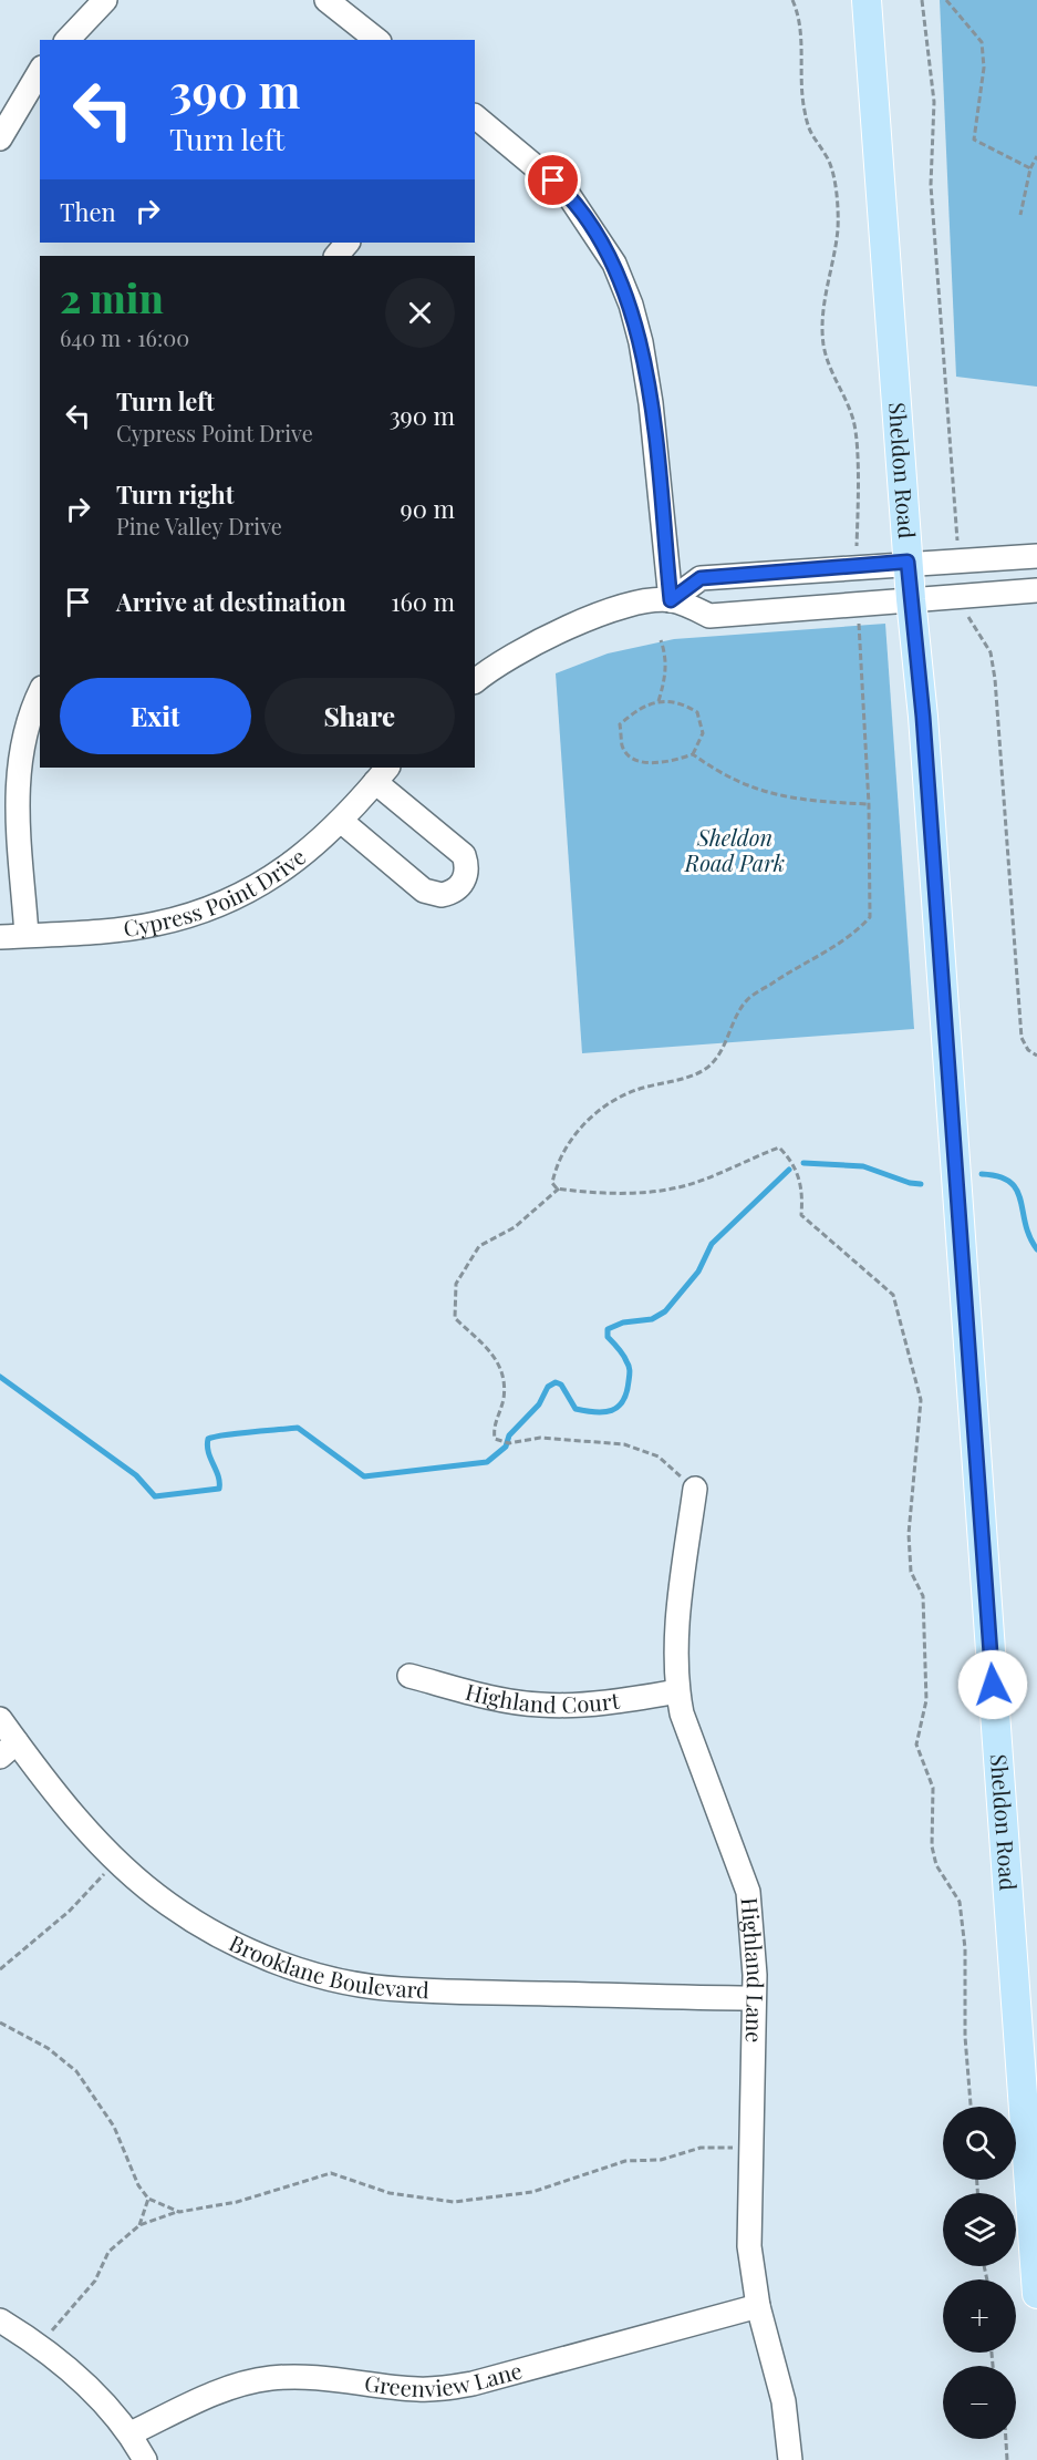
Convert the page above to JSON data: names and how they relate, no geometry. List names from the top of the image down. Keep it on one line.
{"streets":{"main road":["Sheldon Road"],"street":["Cypress Point Drive","Highland Court","Brooklane Boulevard","Highland Lane","Greenview Lane"]},"crossings":[["Highland Court","Highland Lane"],["Brooklane Boulevard","Highland Lane"],["Highland Lane","Greenview Lane"]],"parks":["Sheldon Road Park"],"page":{"turn":["390 m","Turn left"],"then":"Then","heading":["2 min","640 m · 16:00"],"list":[{"name":"Turn left","note":"Cypress Point Drive","value":"390 m"},{"name":"Turn right","note":"Pine Valley Drive","value":"90 m"},{"name":"Arrive at destination","value":"160 m"}],"buttons":["Exit","Share"],"map_buttons":["+","−"]}}
